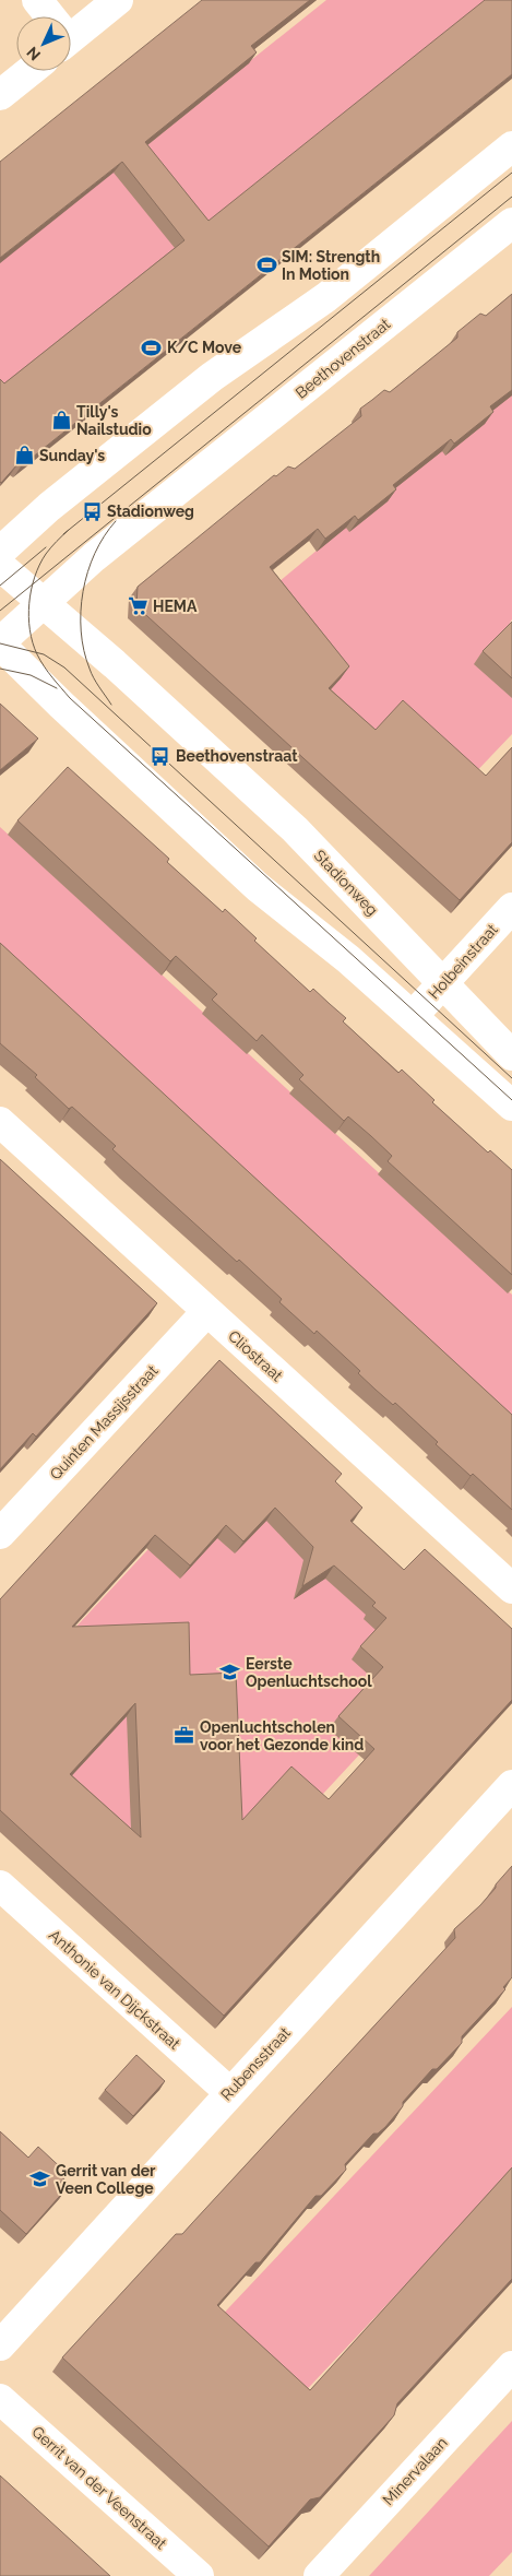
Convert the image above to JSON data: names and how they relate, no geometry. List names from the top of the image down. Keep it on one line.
{"streets":{"street":["Beethovenstraat","Stadionweg","Holbeinstraat","Cliostraat","Quinten Massijsstraat","Anthonie van Dijckstraat","Rubensstraat","Minervalaan","Gerrit van der Veenstraat"]},"crossings":[["Beethovenstraat","Stadionweg"],["Stadionweg","Holbeinstraat"],["Cliostraat","Quinten Massijsstraat"],["Anthonie van Dijckstraat","Rubensstraat"]],"places":{"sports":["SIM: Strength In Motion","K/C Move"],"shop":["Tilly's Nailstudio","Sunday's"],"bus stop":["Stadionweg","Beethovenstraat"],"supermarket":["HEMA"],"school or university":["Eerste Openluchtschool","Gerrit van der Veen College"],"office":["Openluchtscholen voor het Gezonde kind"]},"north":"bottom left"}
